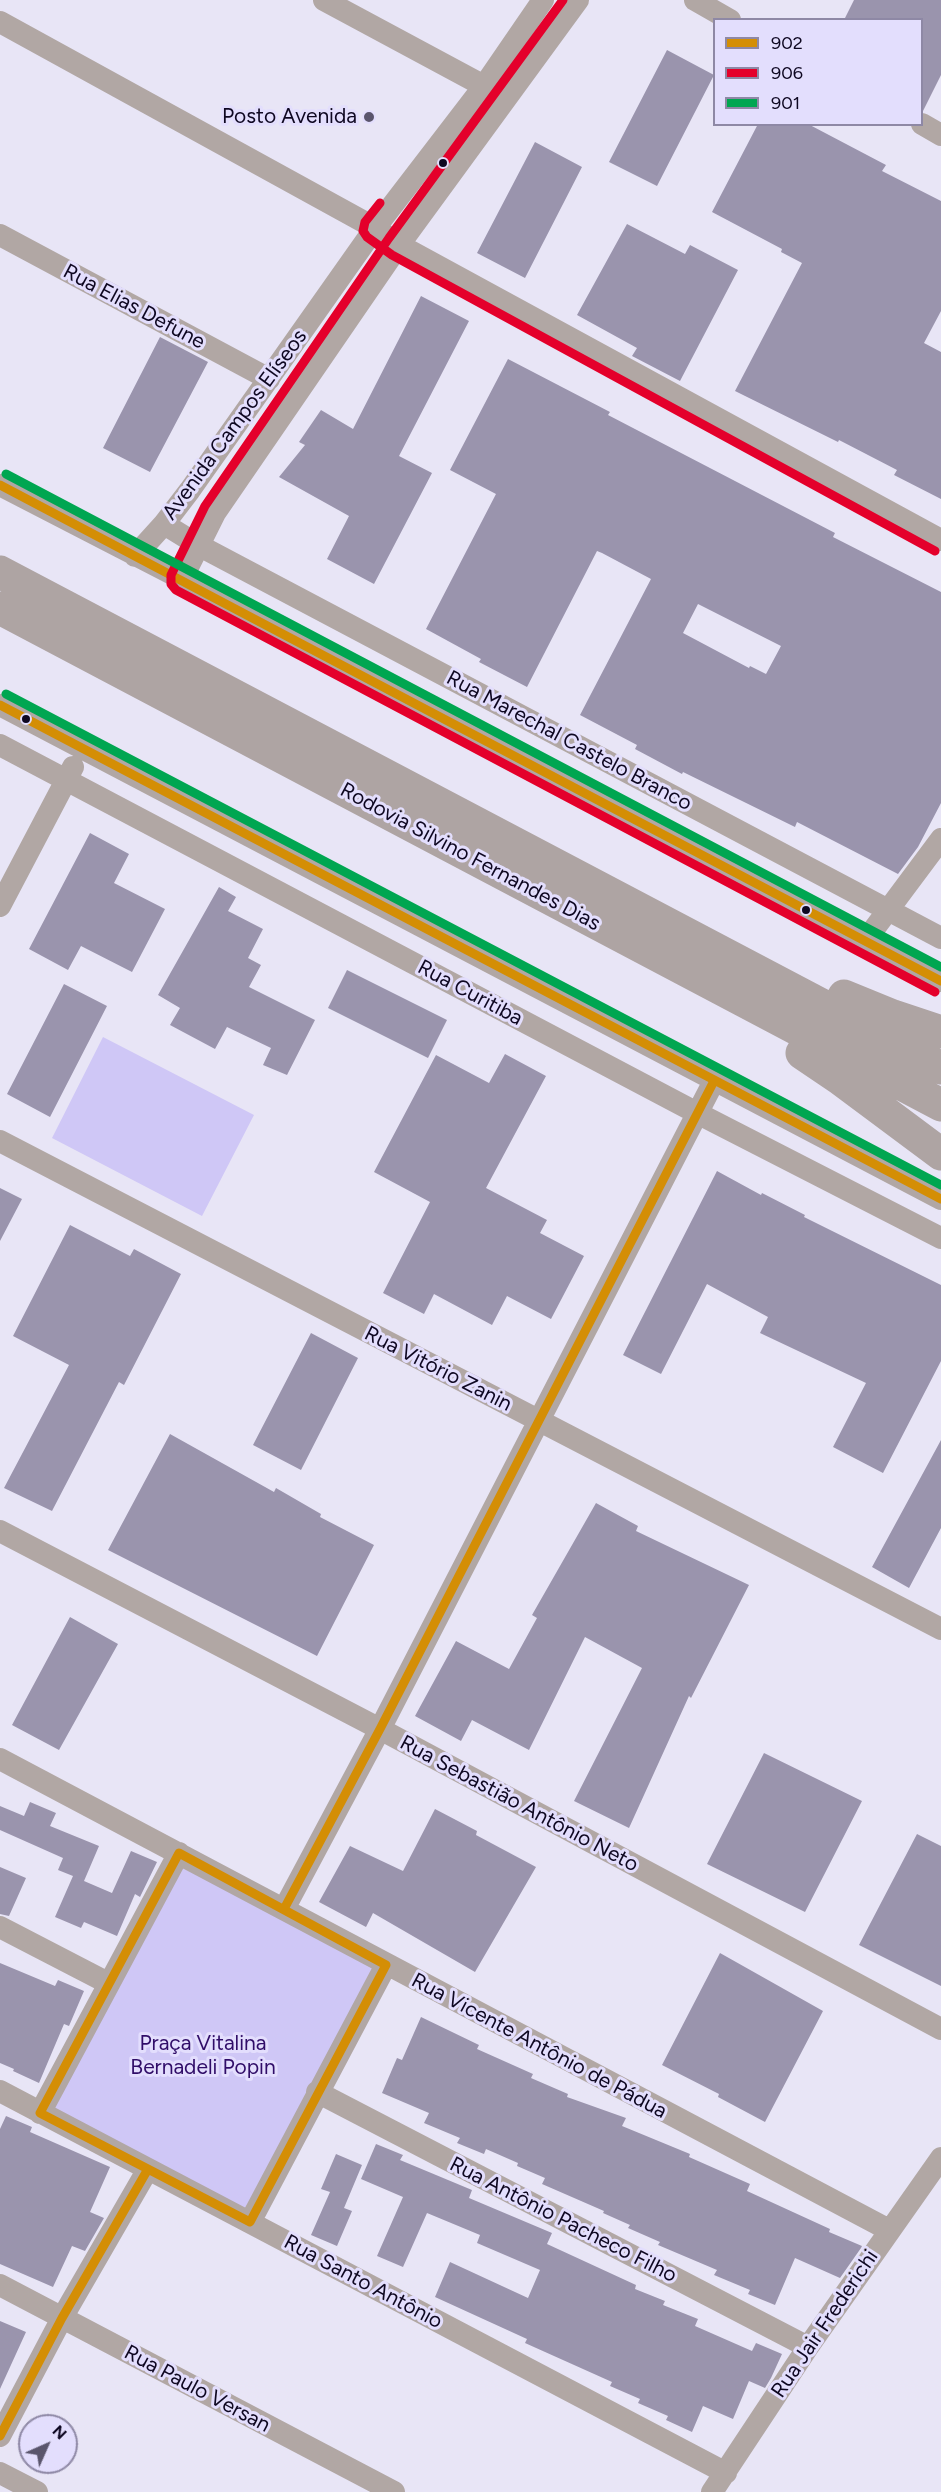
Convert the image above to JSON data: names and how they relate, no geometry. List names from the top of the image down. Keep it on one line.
{"streets":{"highway":["Rodovia Silvino Fernandes Dias"],"street":["Rua Elias Defune","Avenida Campos Elíseos","Rua Marechal Castelo Branco","Rua Curitiba","Rua Vitório Zanin","Rua Sebastião Antônio Neto","Rua Vicente Antônio de Pádua","Rua Antônio Pacheco Filho","Rua Santo Antônio","Rua Jair Frederichi","Rua Paulo Versan"]},"crossings":[["Rua Elias Defune","Avenida Campos Elíseos"],["Avenida Campos Elíseos","Rua Marechal Castelo Branco"],["Rua Vicente Antônio de Pádua","Rua Jair Frederichi"],["Rua Antônio Pacheco Filho","Rua Jair Frederichi"],["Rua Santo Antônio","Rua Jair Frederichi"]],"parks":["Praça Vitalina Bernadeli Popin"],"places":["Posto Avenida"],"lines":["transit line 906","transit line 901","transit line 902"],"legend":["902","906","901"],"north":"top right"}
